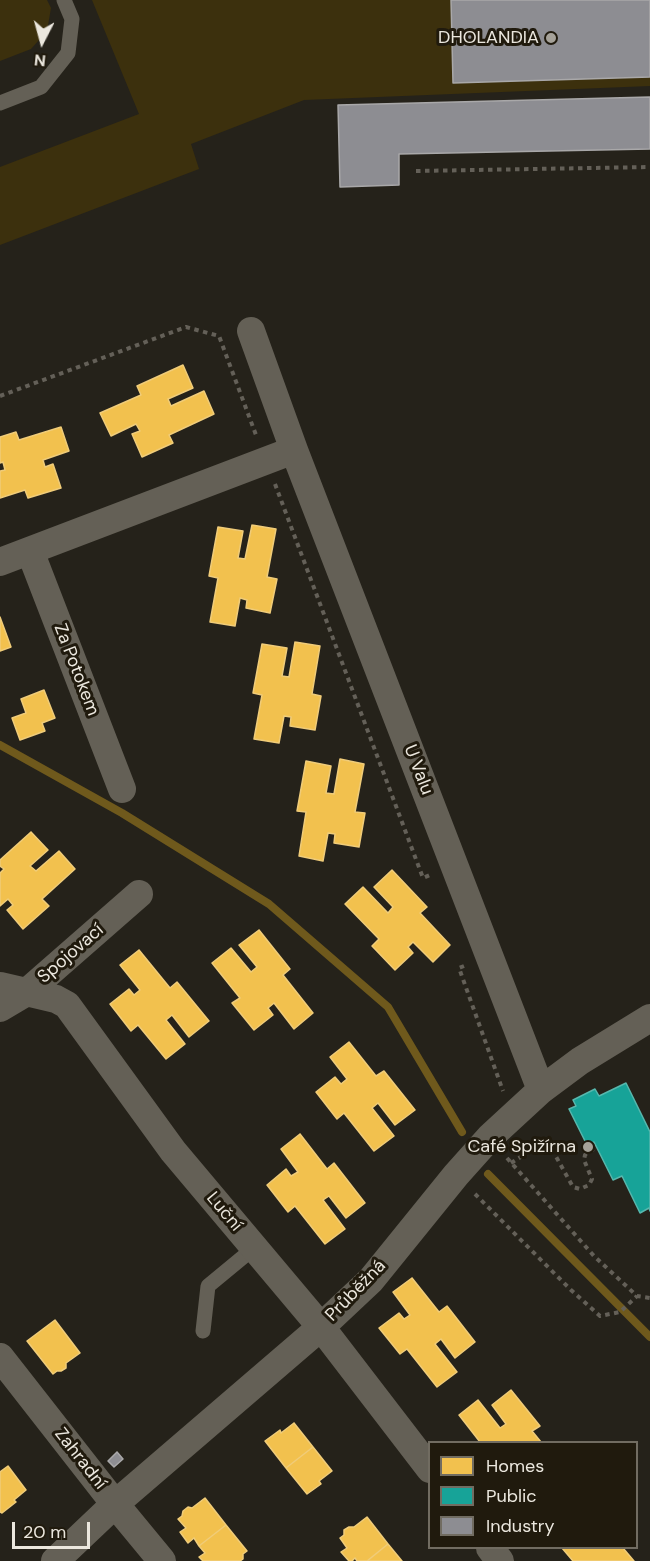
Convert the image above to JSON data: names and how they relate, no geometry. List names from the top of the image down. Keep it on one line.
{"streets":{"street":["Za Potokem","U Valu","Spojovací","Luční","Průběžná","Zahradní"]},"crossings":[["U Valu","Průběžná"],["Spojovací","Luční"],["Luční","Průběžná"],["Průběžná","Zahradní"]],"places":["DHOLANDIA","Café Spižírna"],"legend":["Homes","Public","Industry"],"scale_bar":"20 m","north":"bottom"}
